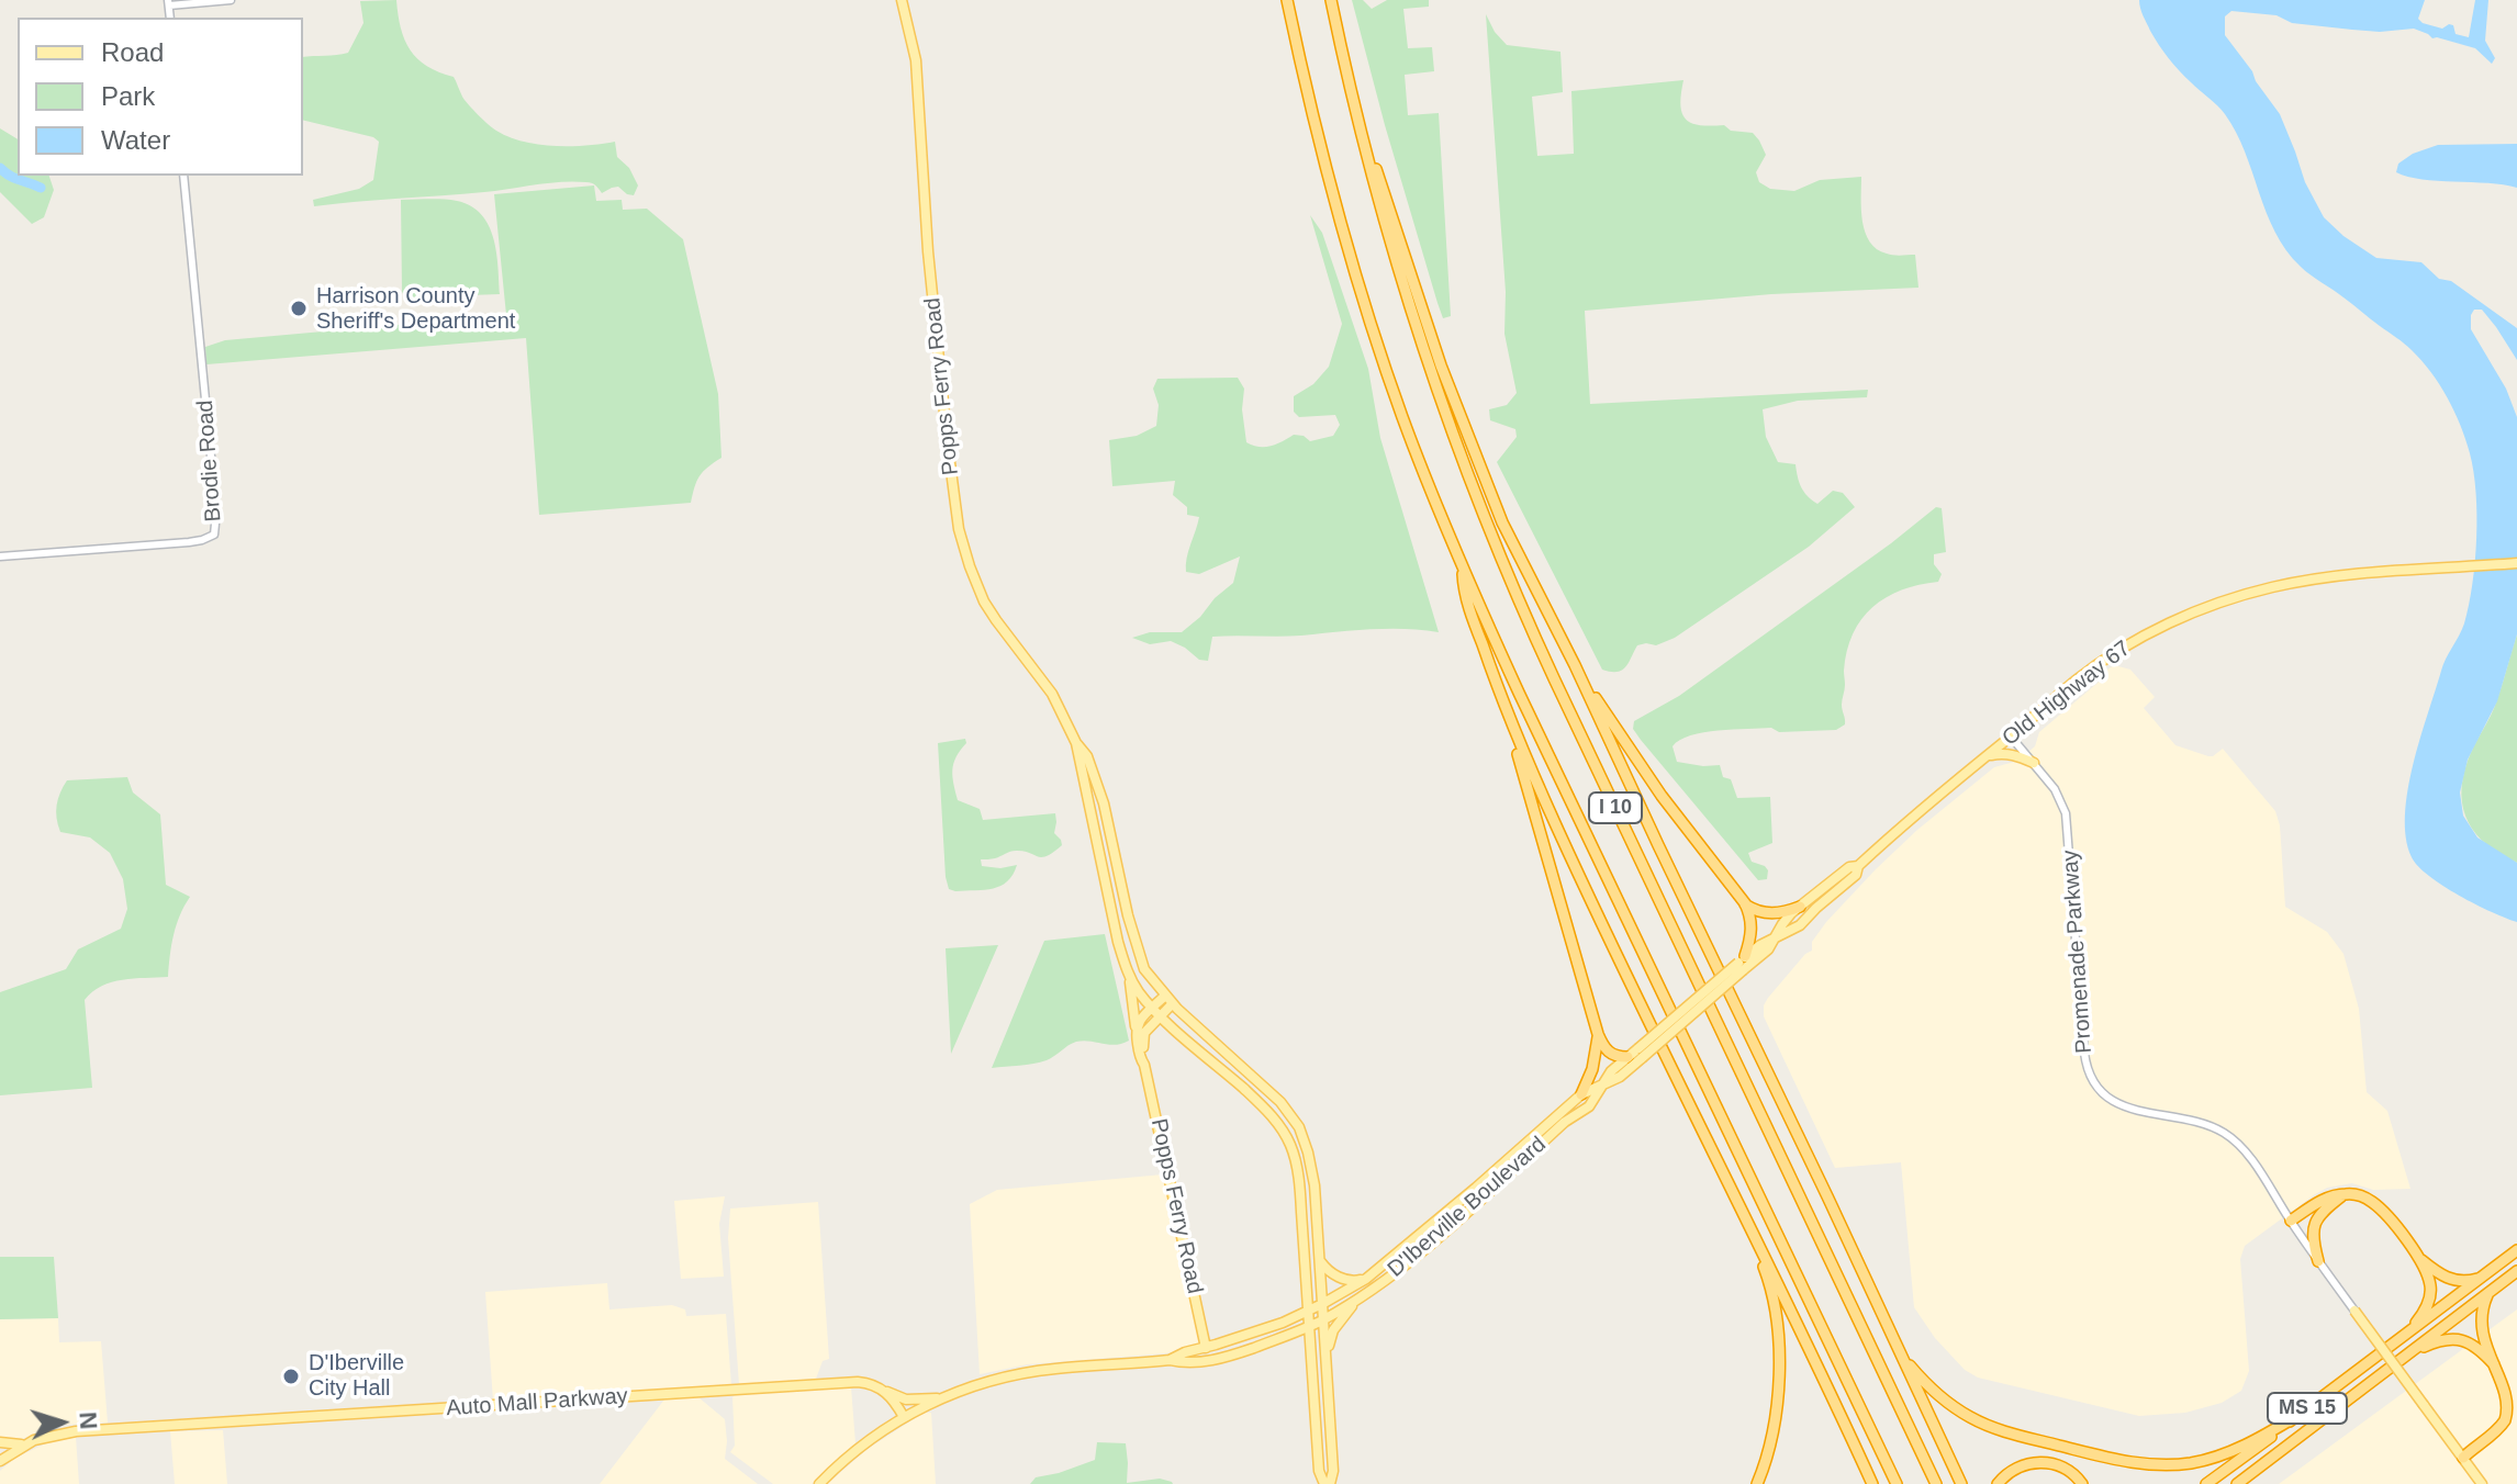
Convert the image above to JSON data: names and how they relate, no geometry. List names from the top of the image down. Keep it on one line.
{"streets":{"highway":["I 10","MS 15"],"main road":["Popps Ferry Road","Old Highway 67","D'Iberville Boulevard","Auto Mall Parkway"],"street":["Brodie Road","Promenade Parkway"]},"crossings":[["Popps Ferry Road","D'Iberville Boulevard"],["Old Highway 67","Promenade Parkway"],["Old Highway 67","D'Iberville Boulevard"],["D'Iberville Boulevard","Auto Mall Parkway"]],"places":["Harrison County Sheriff's Department","D'Iberville City Hall"],"legend":["Road","Park","Water"],"north":"right"}
